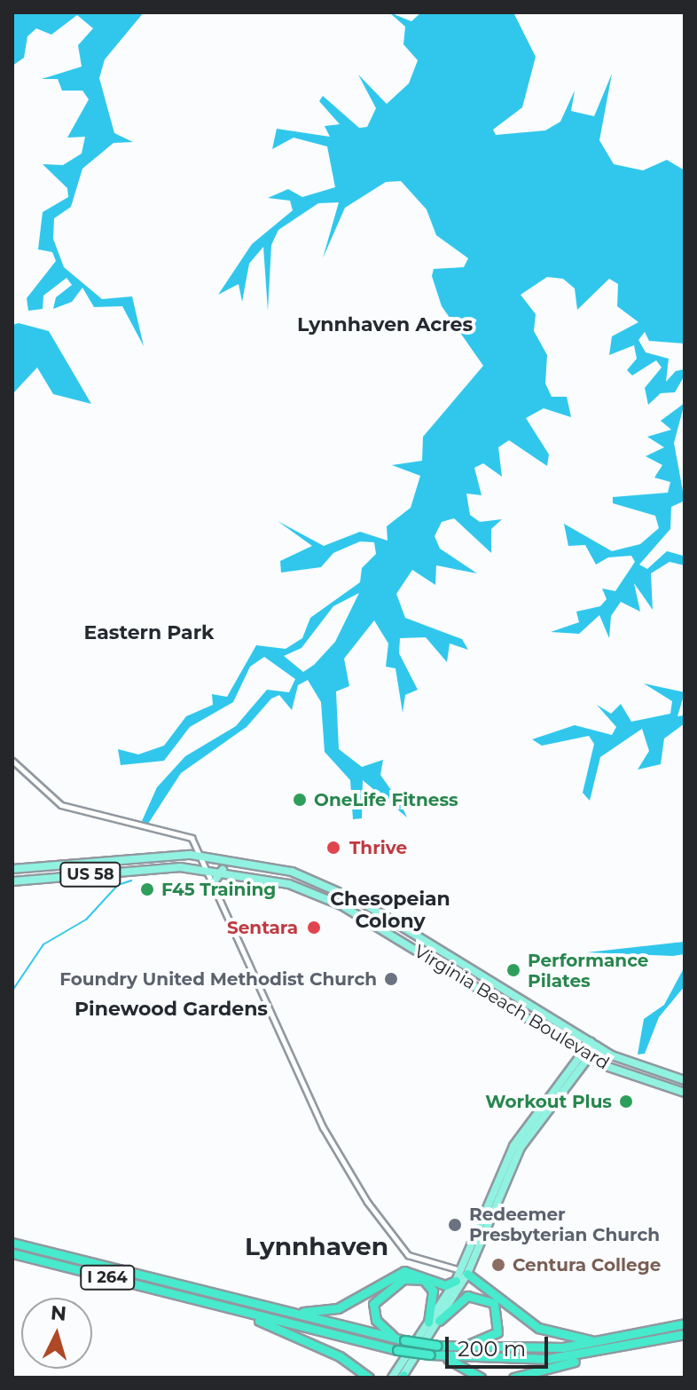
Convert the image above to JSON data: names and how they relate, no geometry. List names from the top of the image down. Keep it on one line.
{"streets":{"highway":["I 264"],"main road":["US 58","Virginia Beach Boulevard"]},"districts":["Lynnhaven Acres","Eastern Park","Chesopeian Colony","Pinewood Gardens","Lynnhaven"],"places":["OneLife Fitness","Thrive","F45 Training","Sentara","Performance Pilates","Foundry United Methodist Church","Workout Plus","Redeemer Presbyterian Church","Centura College"],"scale_bar":"200 m","north":"top"}
